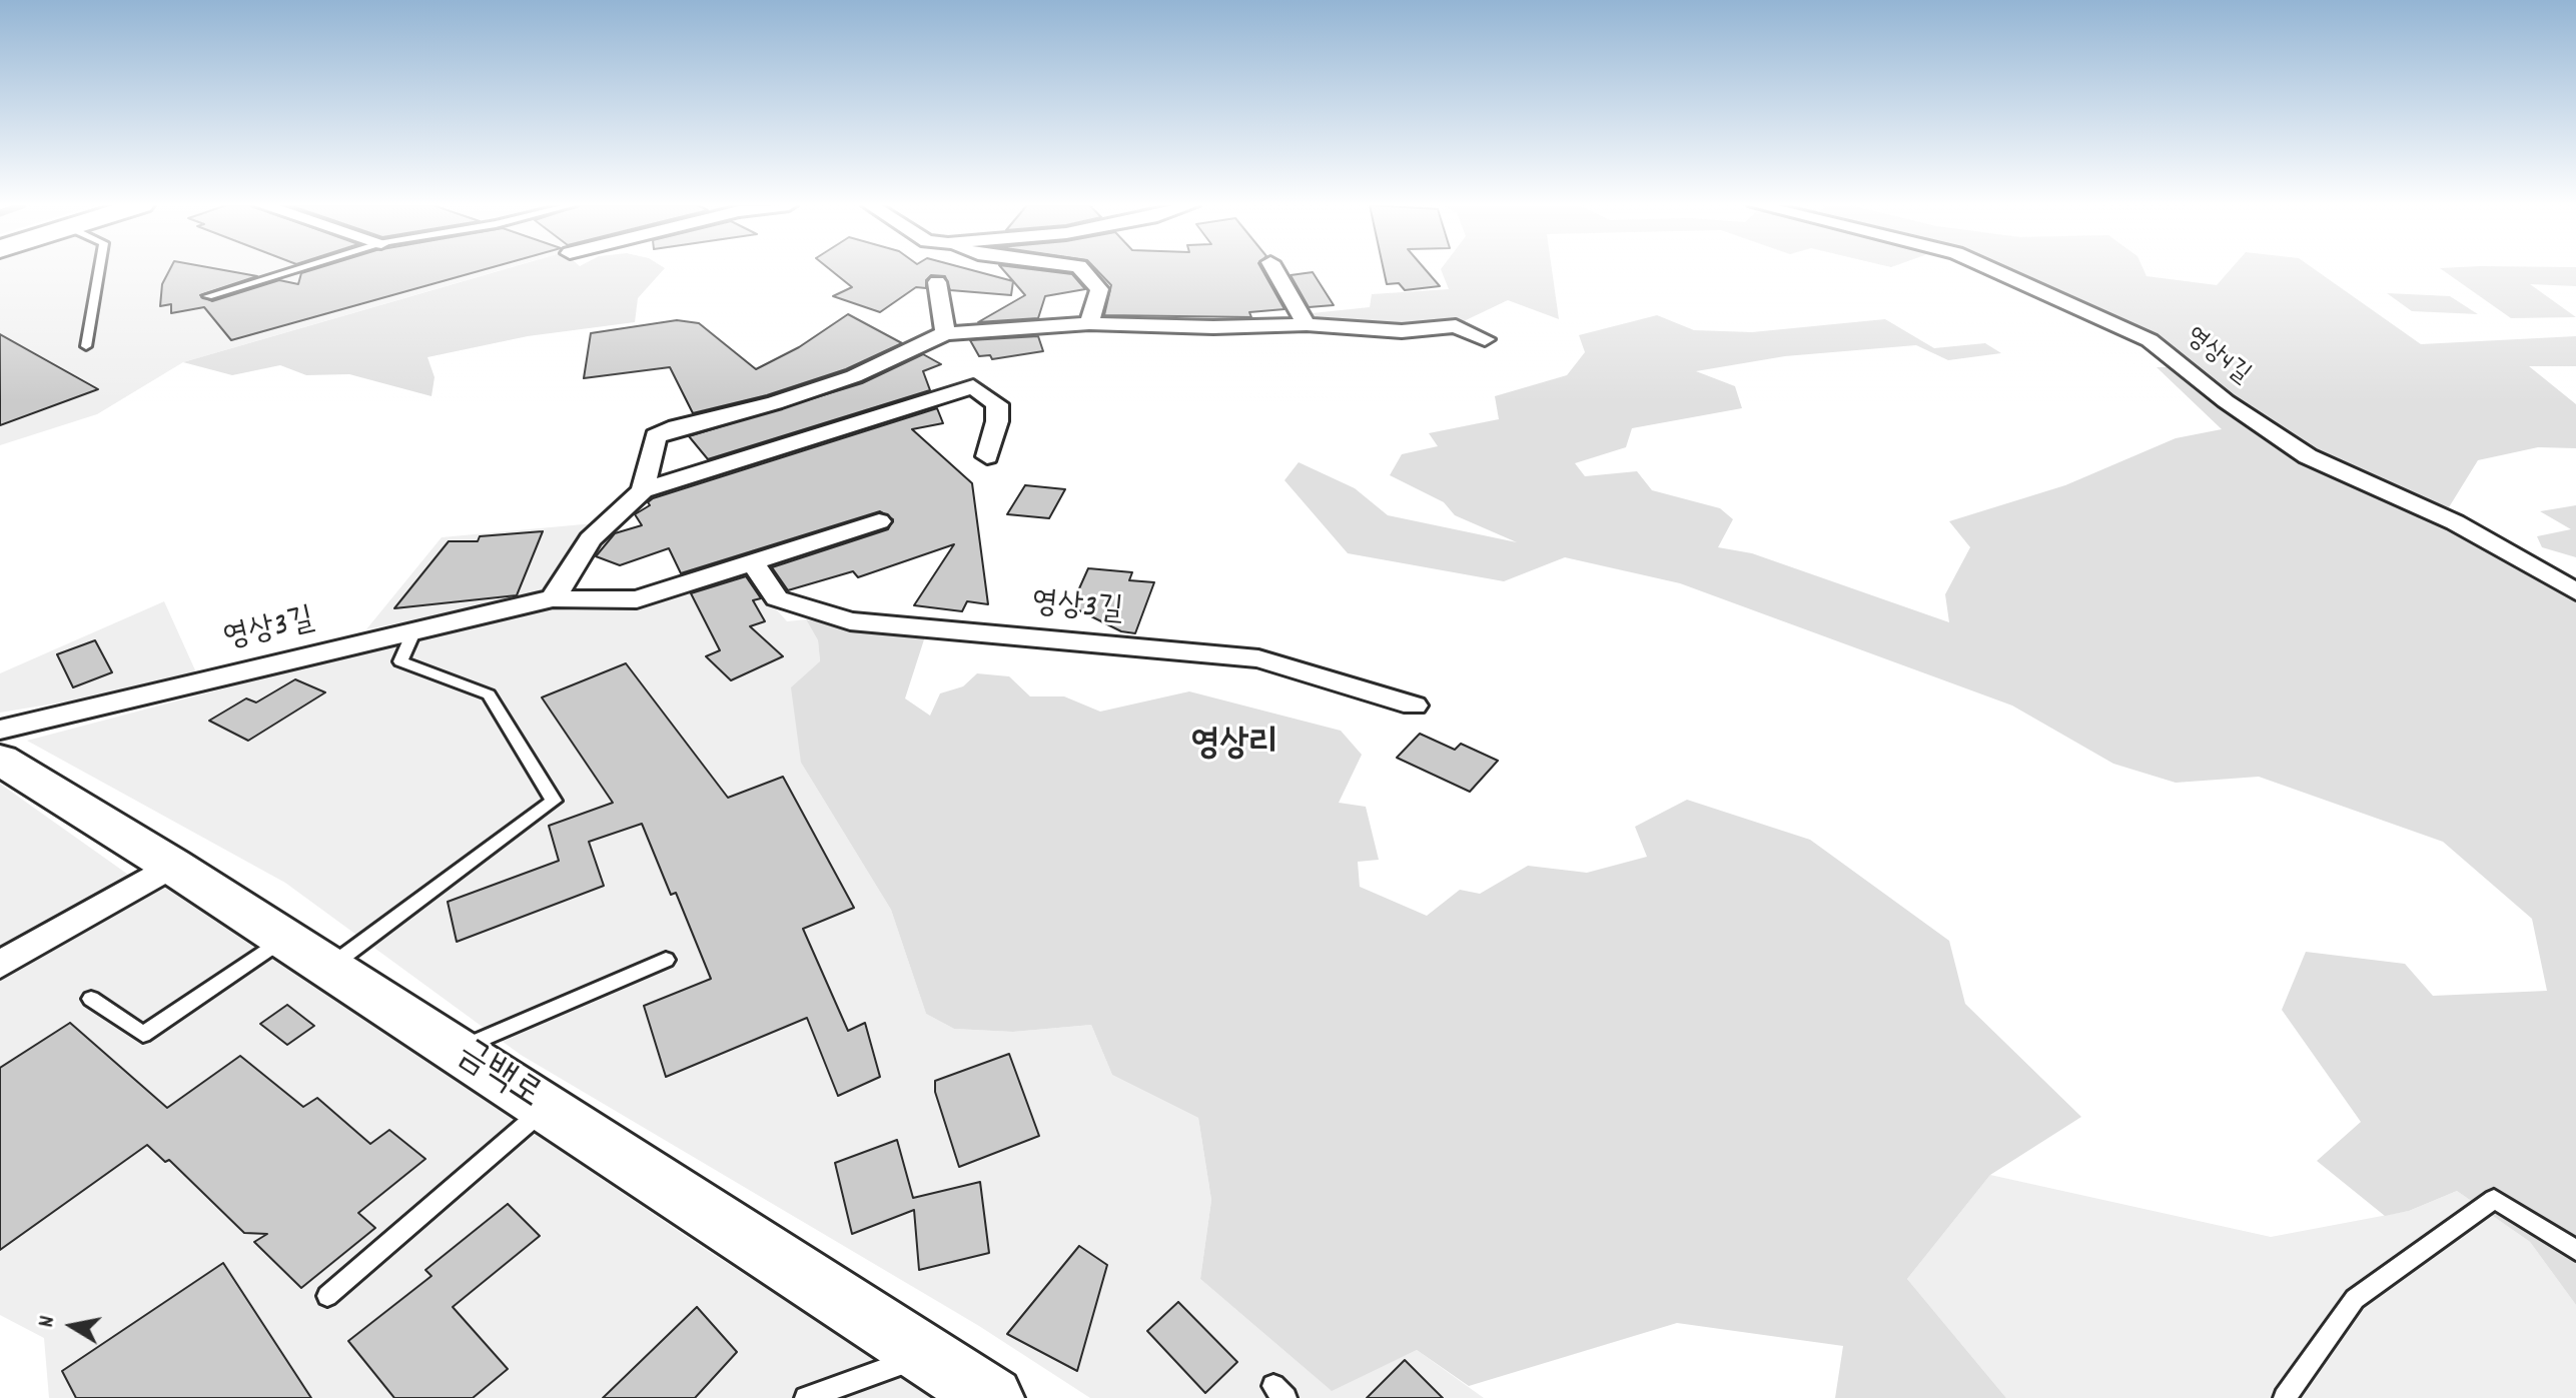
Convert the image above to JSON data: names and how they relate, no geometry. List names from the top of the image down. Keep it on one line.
{"streets":{"street":["영상4길","영상3길","금백로"]},"districts":["영상리"],"north":"left"}
